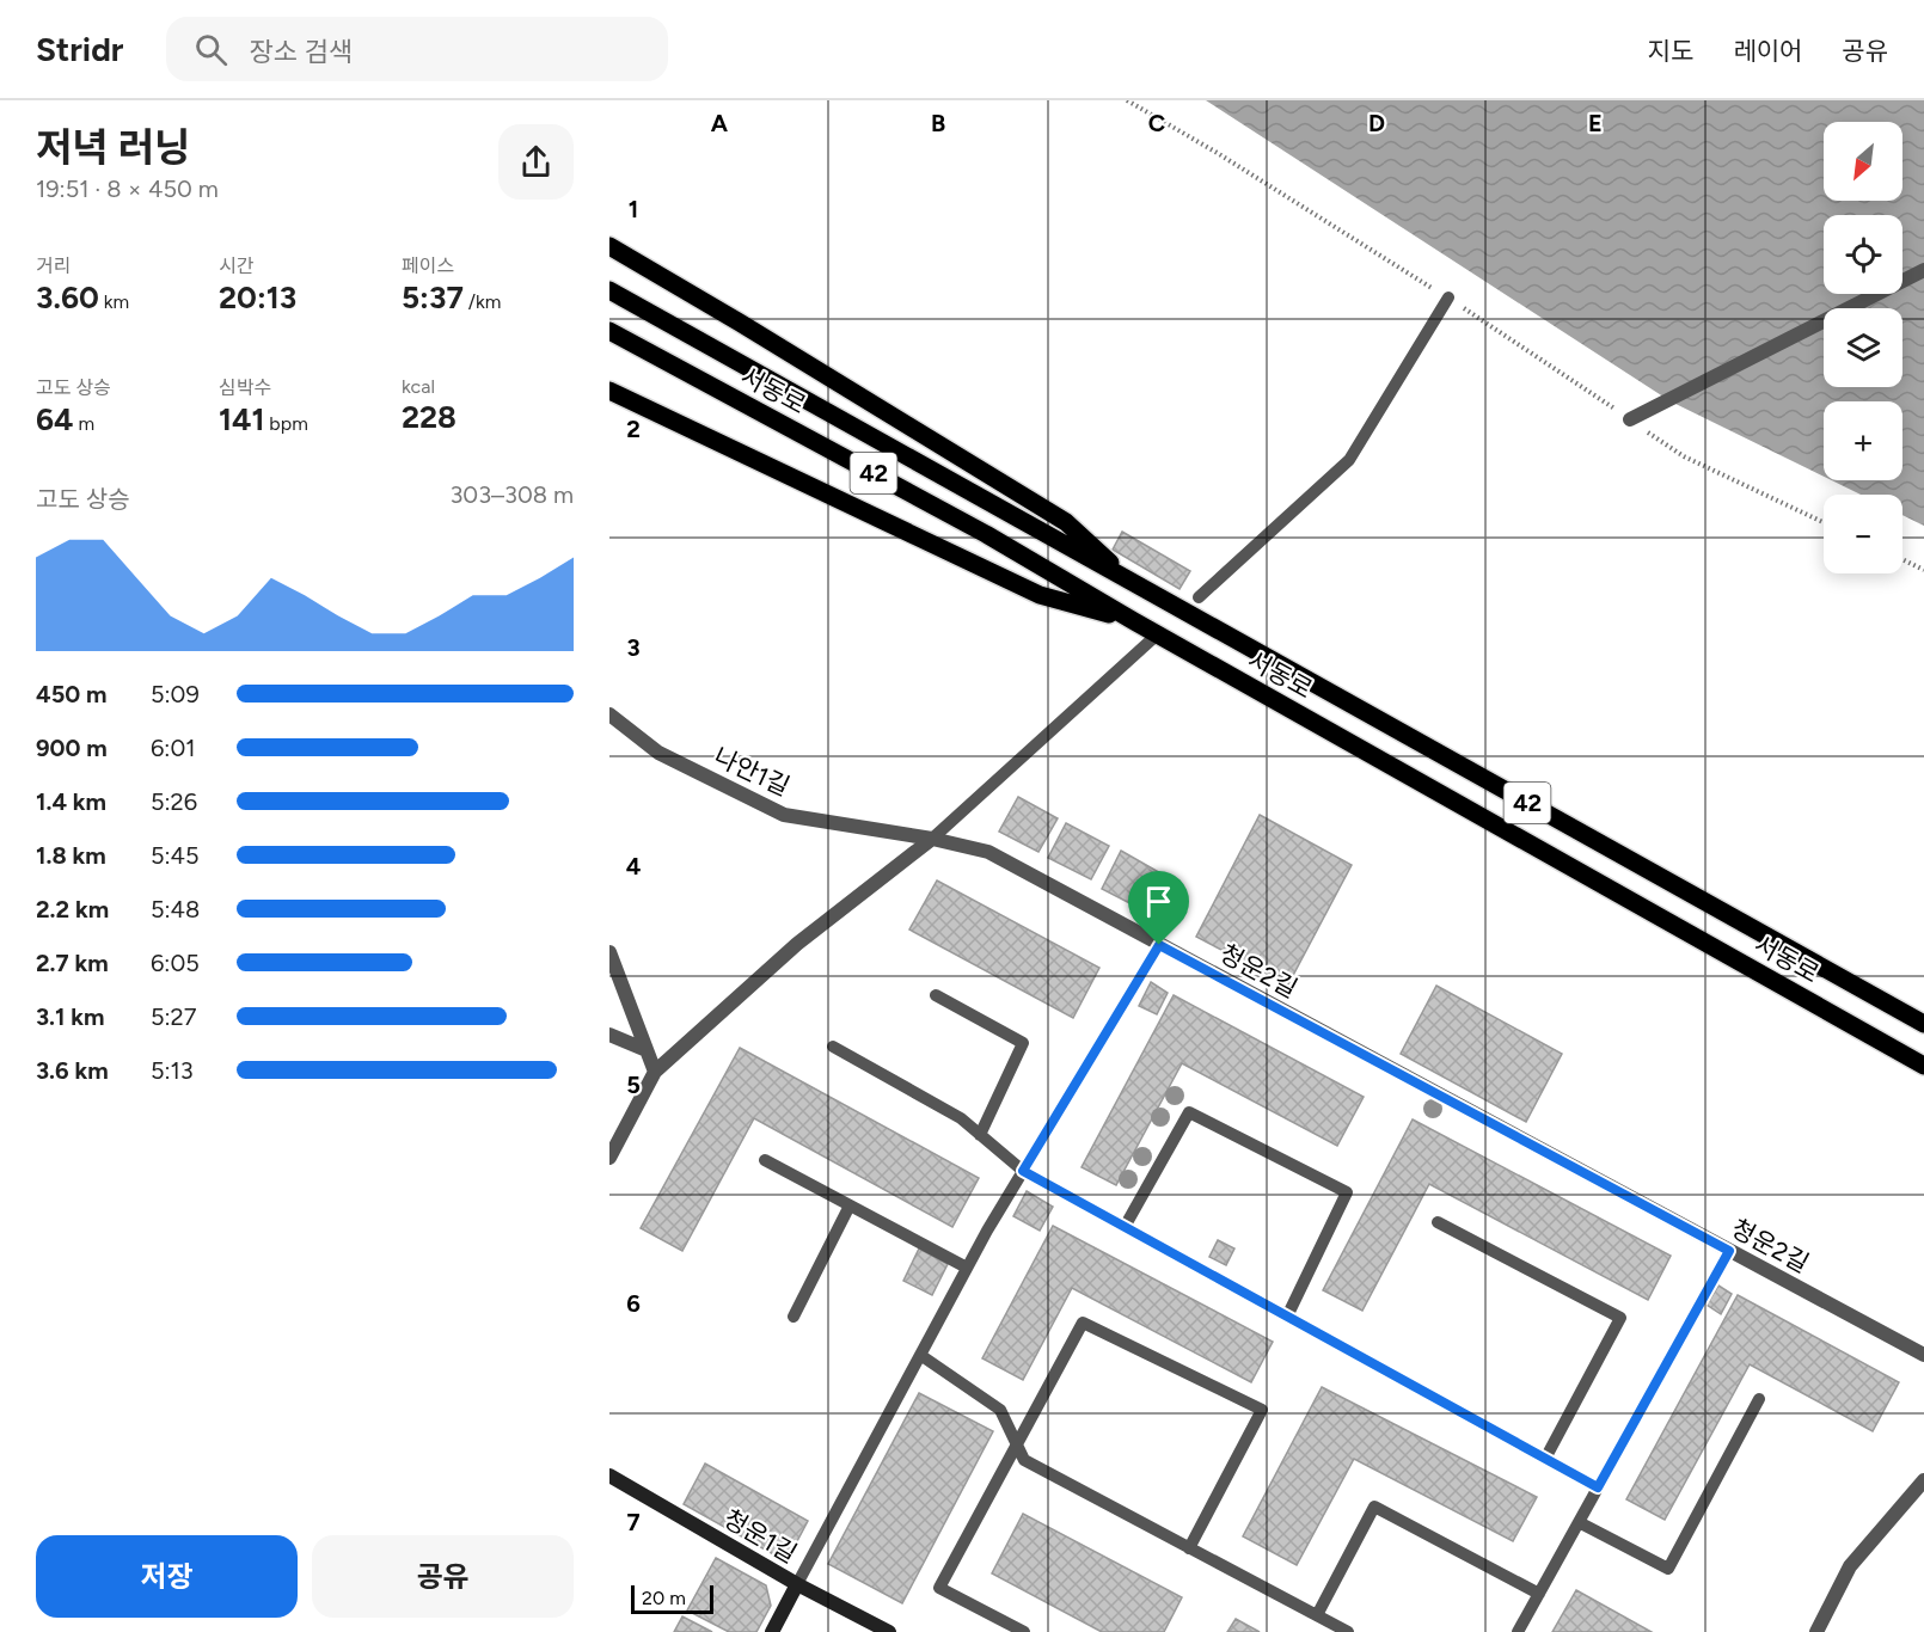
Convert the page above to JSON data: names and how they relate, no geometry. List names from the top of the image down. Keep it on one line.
{"streets":{"main road":["서동로","42"],"street":["나안1길","청운2길","청운1길"]},"crossings":[["나안1길","청운2길"]],"scale_bar":"20 m","north":"bottom left","page":{"header":"Stridr","search":"장소 검색","nav":["지도","레이어","공유"],"heading":["저녁 러닝","19:51 · 8 × 450 m"],"map_buttons":["+","−"],"stats":[["거리","3.60 km"],["시간","20:13"],["페이스","5:37 /km"],["고도 상승","64 m"],["심박수","141 bpm"],["kcal","228"]],"chart":["고도 상승","303–308 m"],"list":[{"name":"450 m","note":"5:09"},{"name":"900 m","note":"6:01"},{"name":"1.4 km","note":"5:26"},{"name":"1.8 km","note":"5:45"},{"name":"2.2 km","note":"5:48"},{"name":"2.7 km","note":"6:05"},{"name":"3.1 km","note":"5:27"},{"name":"3.6 km","note":"5:13"}],"buttons":["저장","공유"],"scale":"20 m"},"grid":{"columns":["A","B","C","D","E"],"rows":["1","2","3","4","5","6","7"]}}
